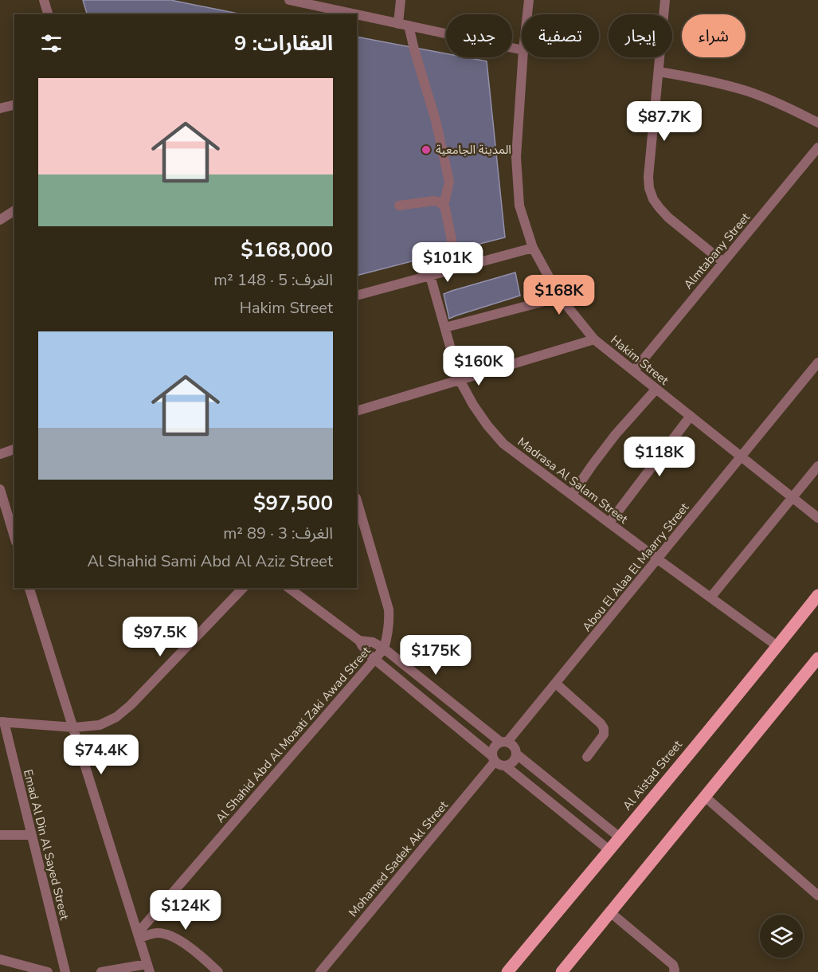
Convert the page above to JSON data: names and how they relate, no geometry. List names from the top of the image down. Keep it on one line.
{"streets":{"main road":["Al Aistad Street"],"street":["Almtabany Street","Hakim Street","Madrasa Al Salam Street","Abou El Alaa El Maarry Street","Al Shahid Abd Al Moaati Zaki Awad Street","Emad Al Din Al Sayed Street","Mohamed Sadek Akl Street"]},"crossings":[["Almtabany Street","Hakim Street"],["Hakim Street","Abou El Alaa El Maarry Street"],["Madrasa Al Salam Street","Abou El Alaa El Maarry Street"],["Madrasa Al Salam Street","Al Aistad Street"],["Abou El Alaa El Maarry Street","Mohamed Sadek Akl Street"]],"places":["المدينة الجامعية"],"page":{"chip":["شراء","إيجار","تصفية","جديد"],"heading":"العقارات: 9","list":[{"name":"$168,000","note":"الغرف: 5 · 148 m² · Hakim Street"},{"name":"$97,500","note":"الغرف: 3 · 89 m² · Al Shahid Sami Abd Al Aziz Street"}],"price":["$87.7K","$101K","$168K","$160K","$118K","$97.5K","$175K","$74.4K","$124K"]}}
